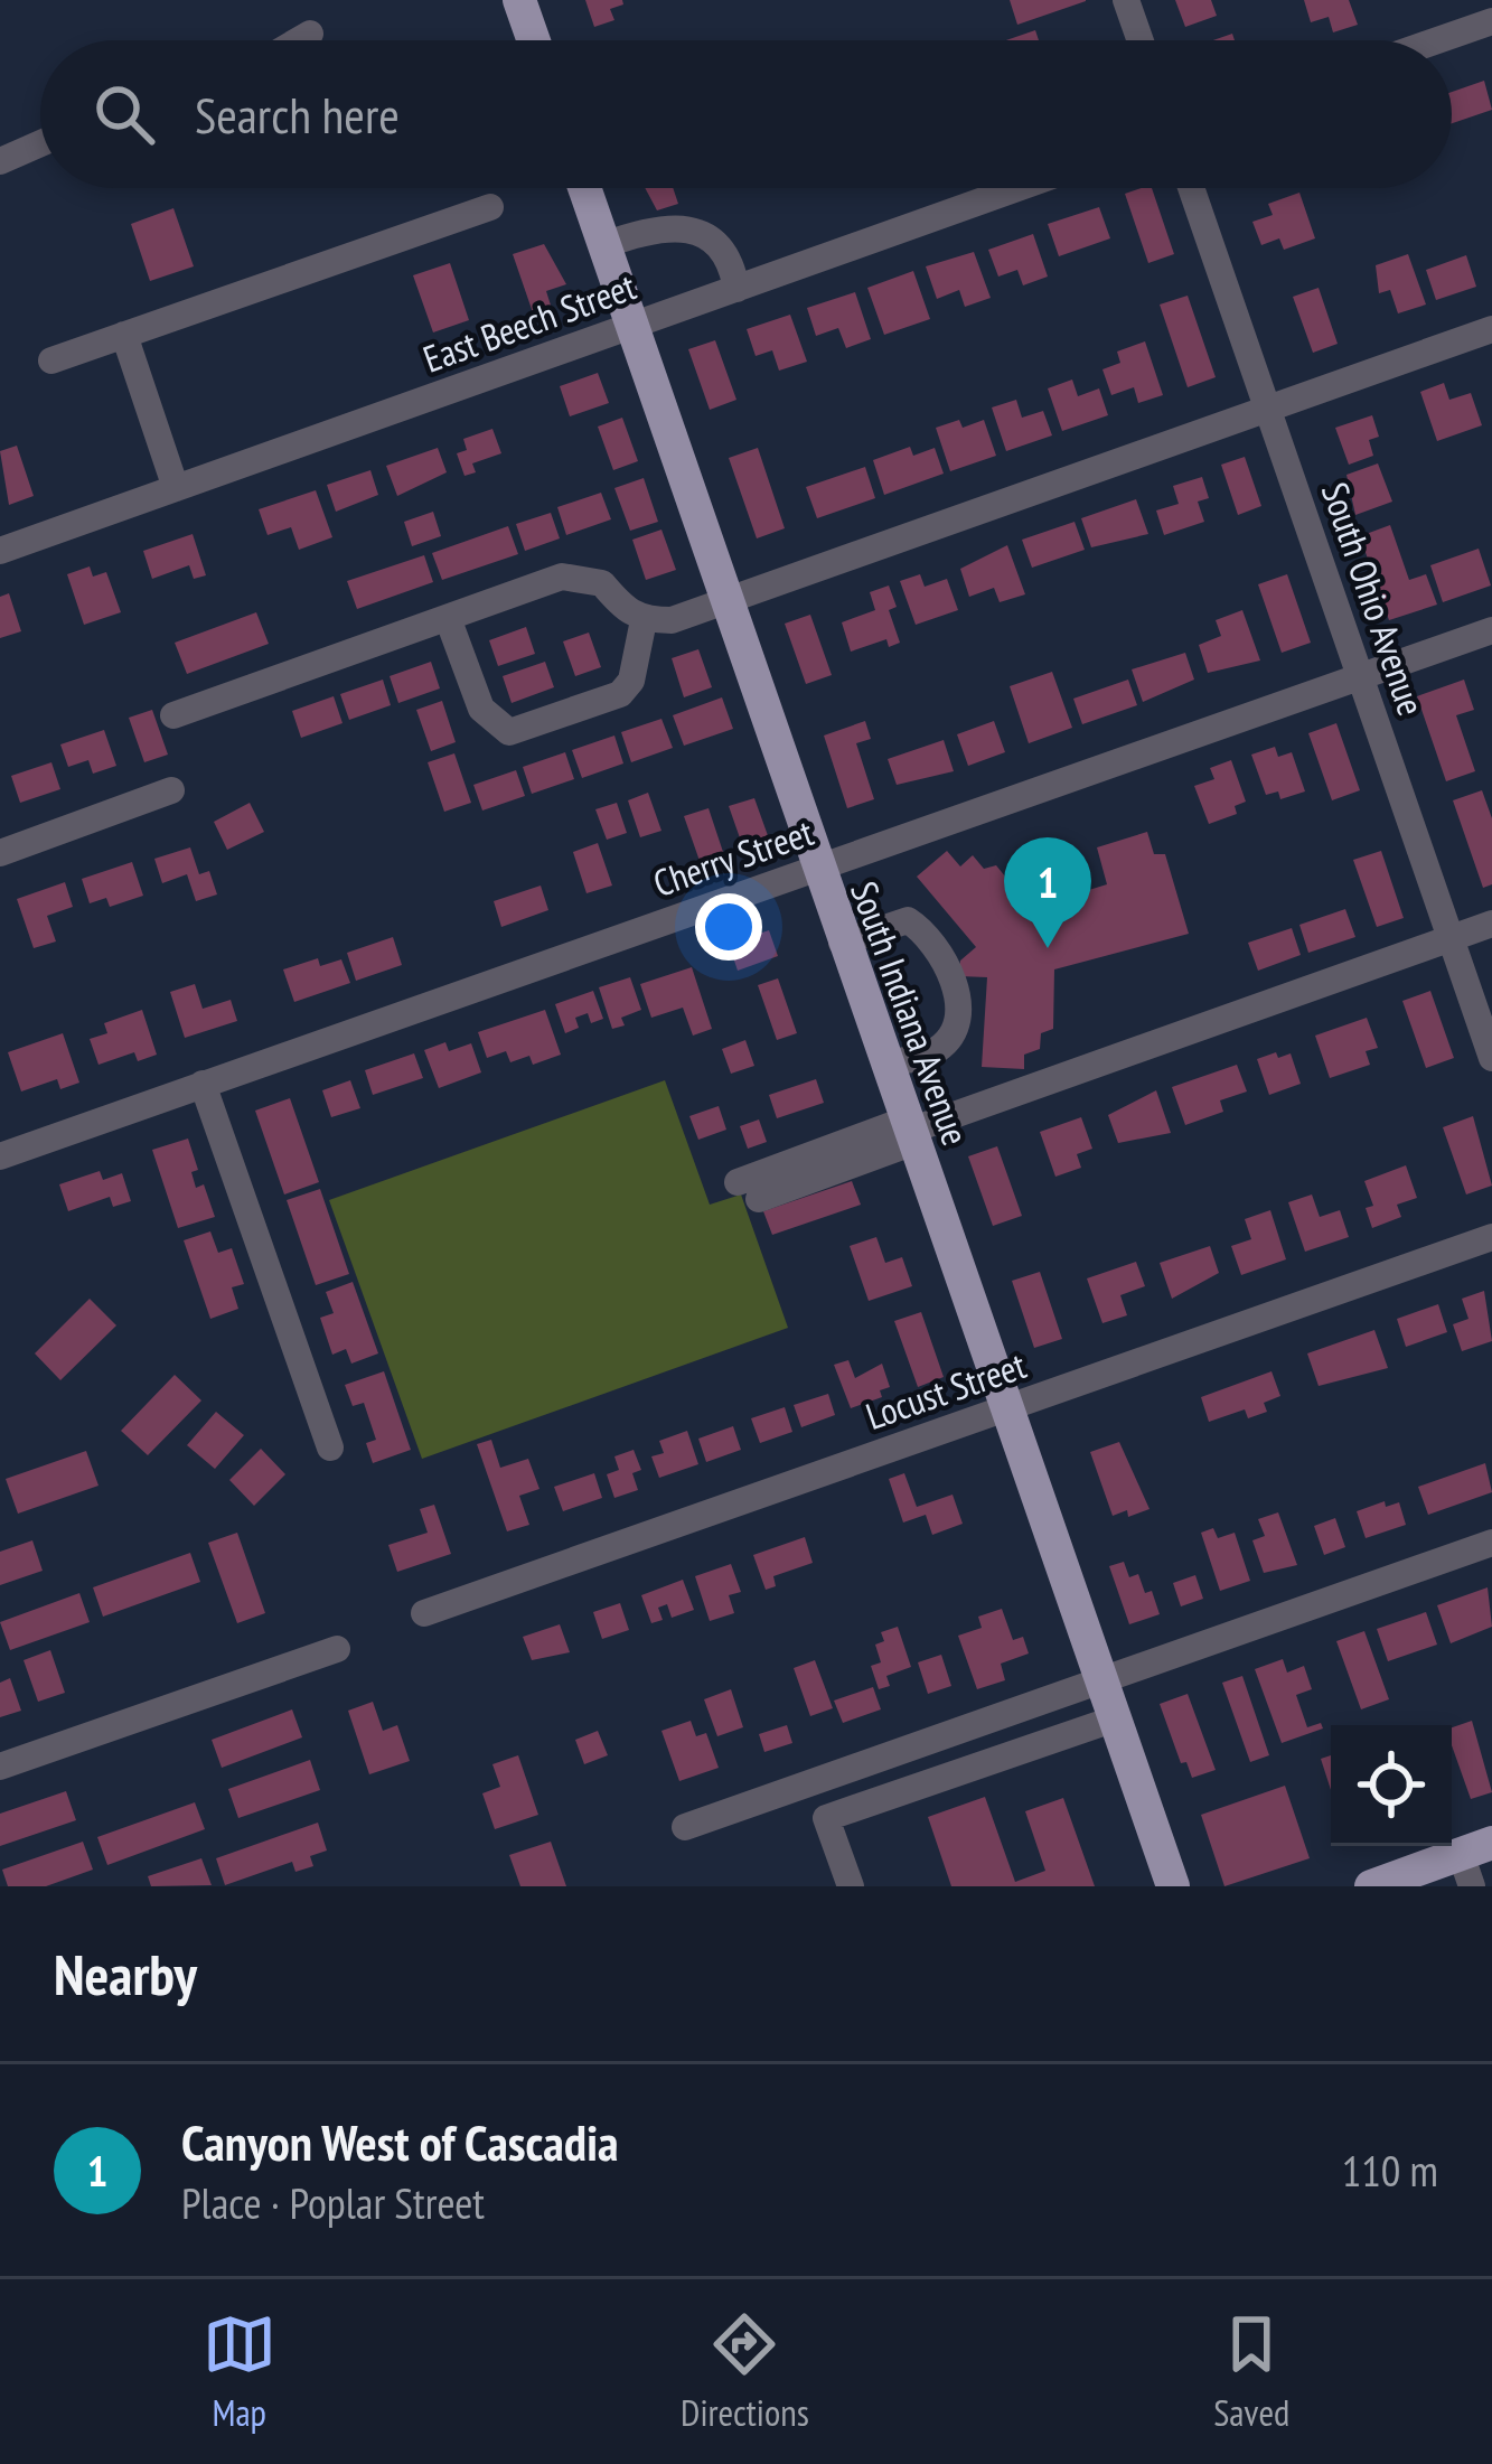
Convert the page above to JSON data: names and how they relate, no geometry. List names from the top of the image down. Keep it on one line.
{"streets":{"main road":["South Indiana Avenue"],"street":["East Beech Street","South Ohio Avenue","Cherry Street","Locust Street"]},"crossings":[["East Beech Street","South Indiana Avenue"],["South Ohio Avenue","Cherry Street"],["Cherry Street","South Indiana Avenue"],["South Indiana Avenue","Locust Street"]],"page":{"search":"Search here","pins":"1","heading":"Nearby","list":[{"mark":"1","name":"Canyon West of Cascadia","note":"Place · Poplar Street","value":"110 m"}],"nav":["Map","Directions","Saved"]}}
